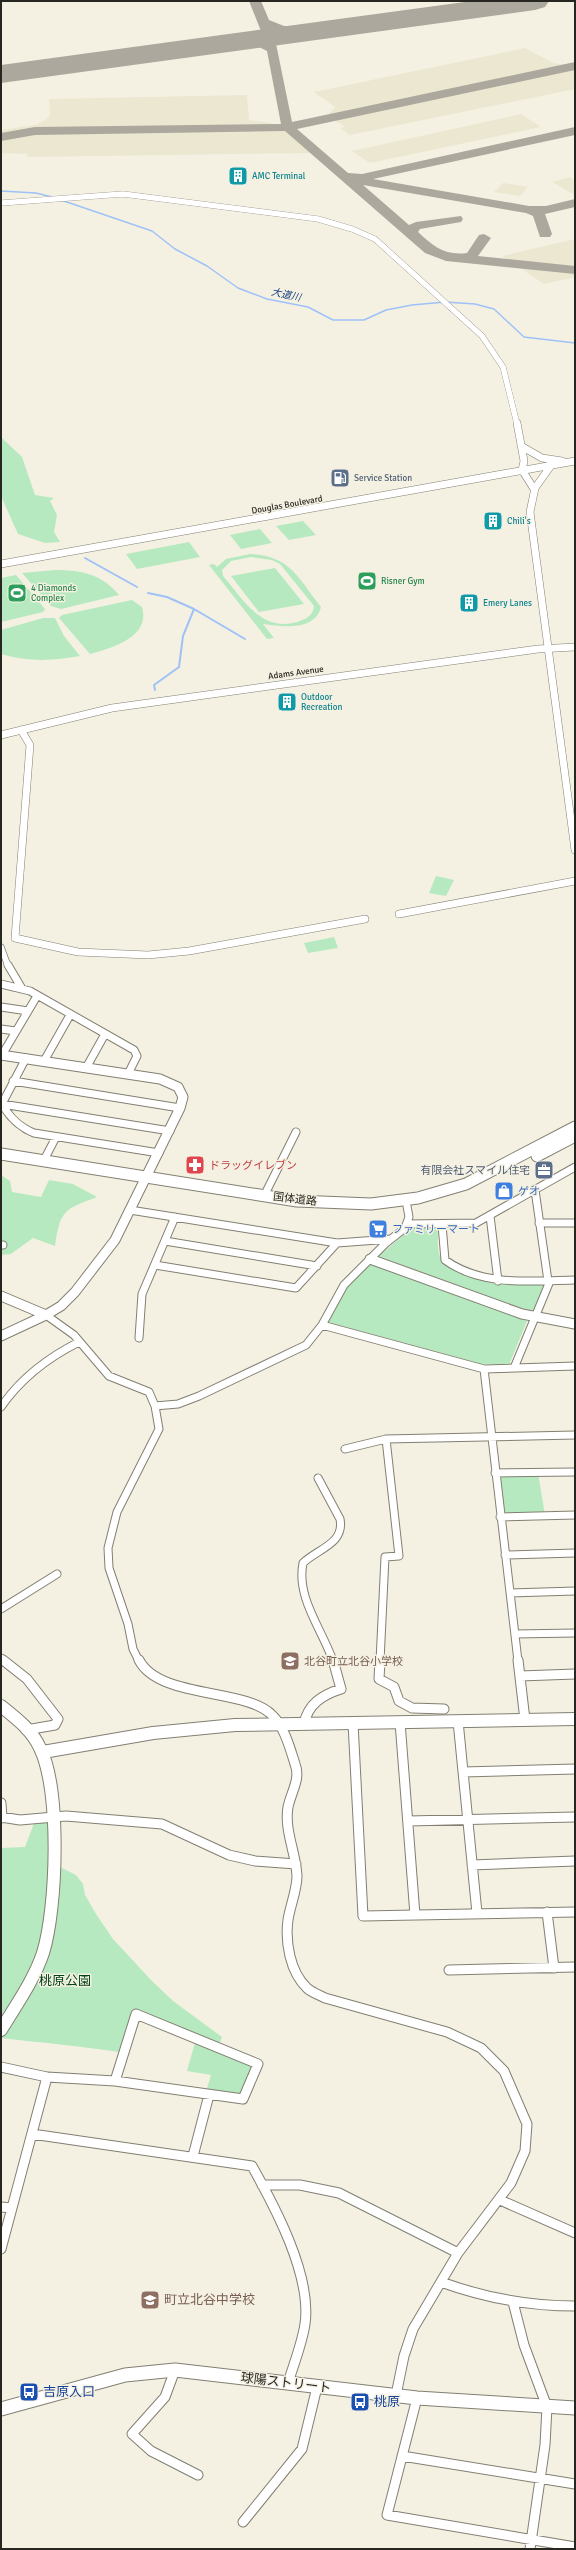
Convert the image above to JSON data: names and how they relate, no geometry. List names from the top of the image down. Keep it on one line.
{"streets":{"main road":["国体道路","球陽ストリート"],"street":["Douglas Boulevard","Adams Avenue"]},"water":["大道川"],"parks":["桃原公園"],"places":{"building":["AMC Terminal","Chili's","Emery Lanes","Outdoor Recreation"],"fuel station":["Service Station"],"sports":["Risner Gym","4 Diamonds Complex"],"pharmacy":["ドラッグイレブン"],"office":["有限会社スマイル住宅"],"shop":["ゲオ"],"supermarket":["ファミリーマート"],"school or university":["北谷町立北谷小学校","町立北谷中学校"],"bus stop":["吉原入口","桃原"]}}
